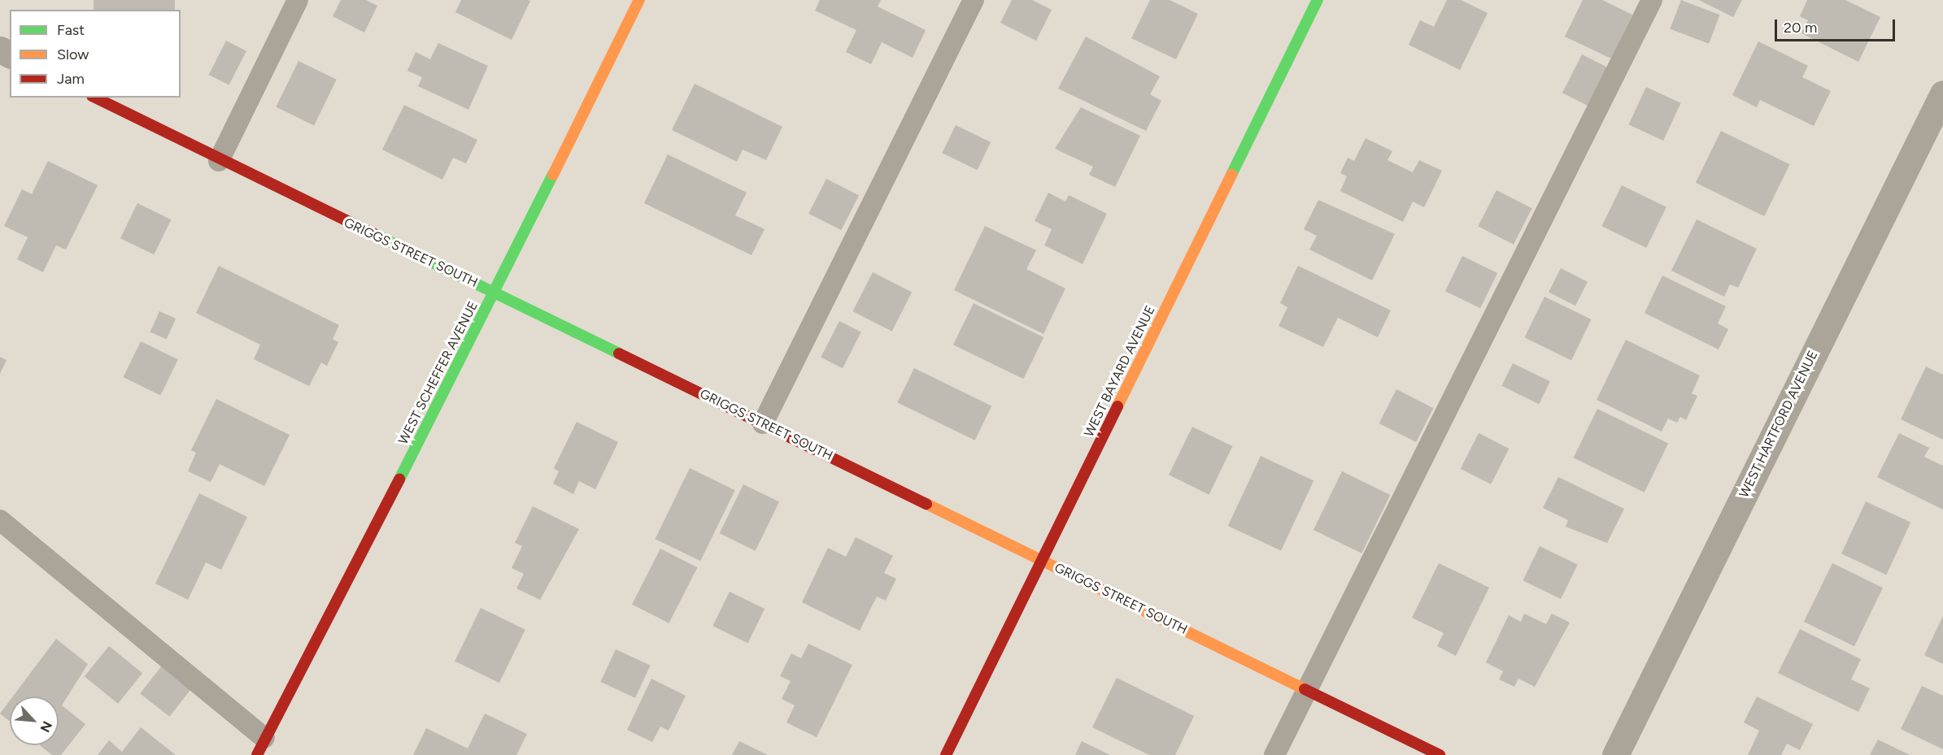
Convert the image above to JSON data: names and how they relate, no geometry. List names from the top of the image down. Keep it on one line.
{"streets":{"street":["GRIGGS STREET SOUTH","WEST BAYARD AVENUE","WEST SCHEFFER AVENUE","WEST HARTFORD AVENUE"]},"crossings":[["GRIGGS STREET SOUTH","WEST BAYARD AVENUE"],["GRIGGS STREET SOUTH","WEST SCHEFFER AVENUE"]],"legend":["Fast","Slow","Jam"],"scale_bar":"20 m","north":"bottom right"}
